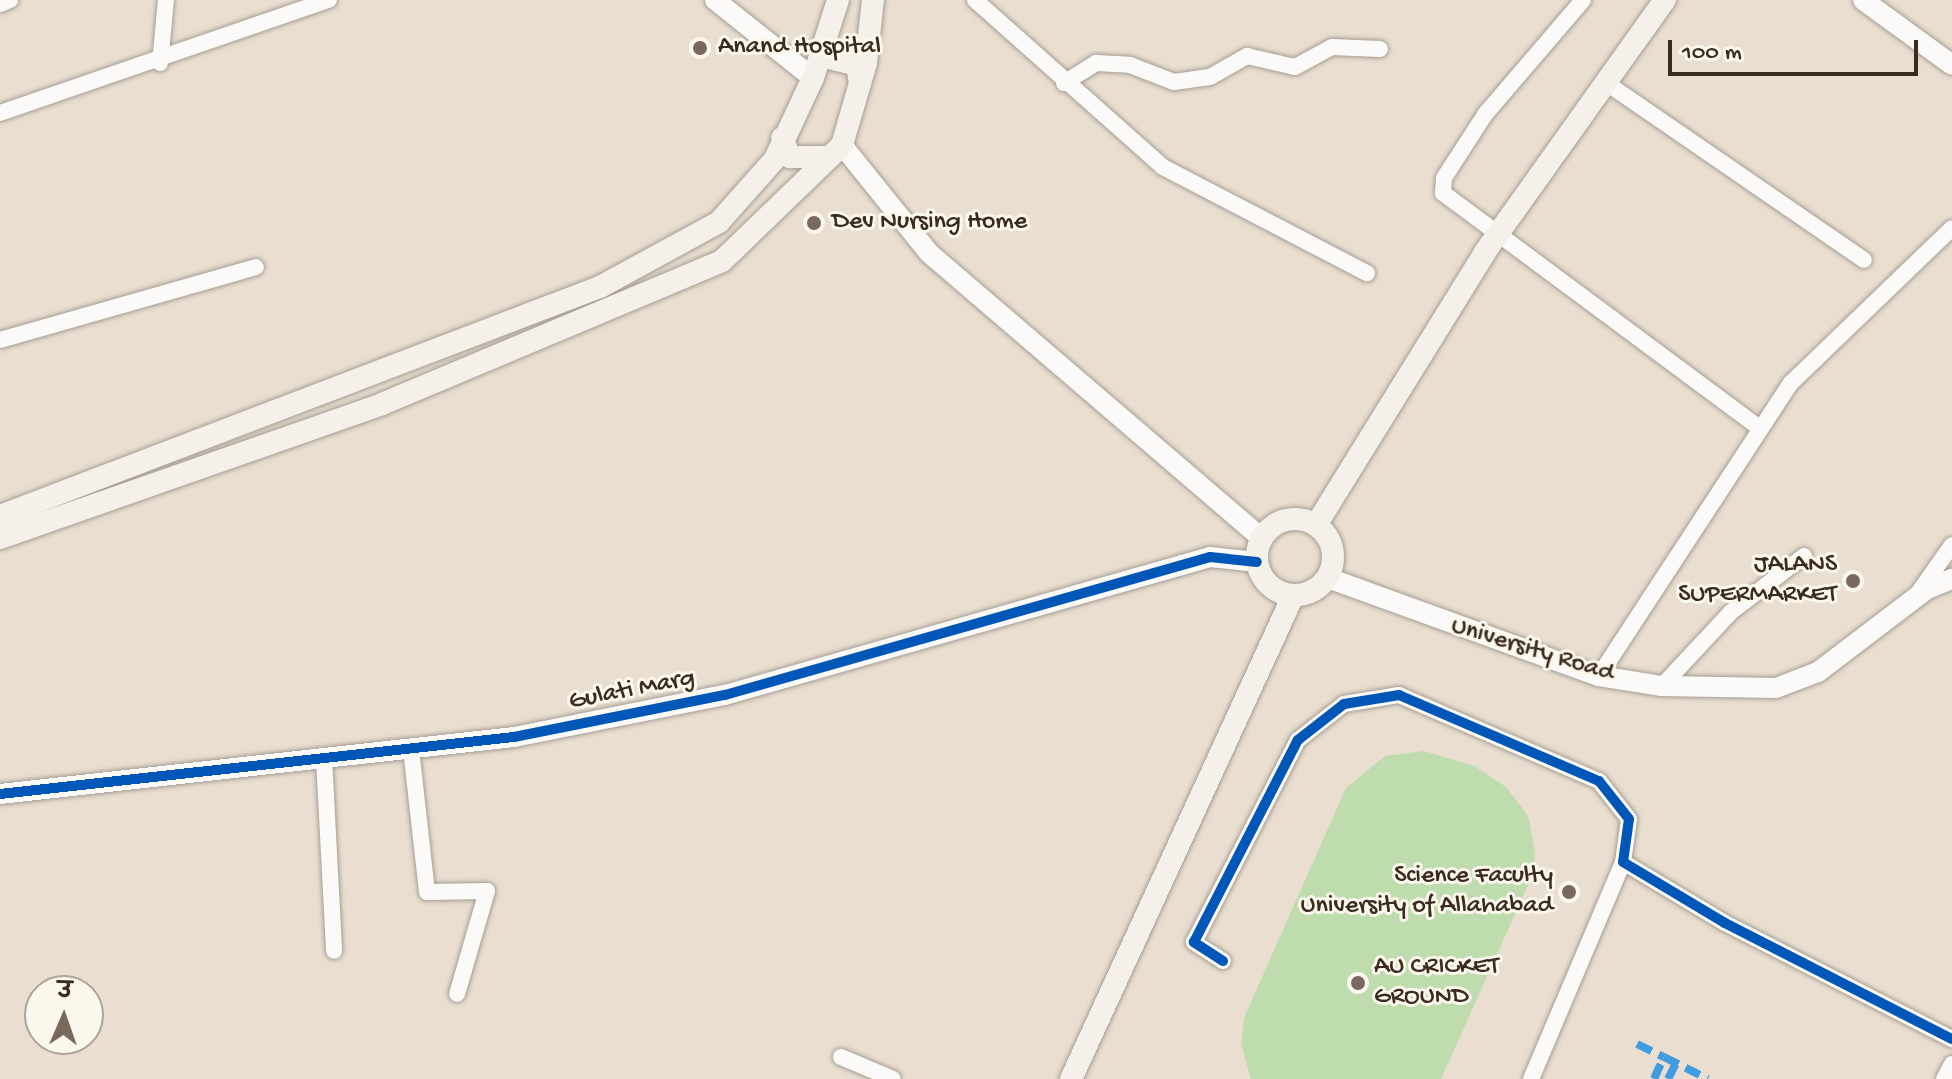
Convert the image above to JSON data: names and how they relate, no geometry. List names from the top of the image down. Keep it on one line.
{"streets":{"street":["University Road","Gulati Marg"]},"crossings":[["University Road","Gulati Marg"]],"places":["Anand Hospital","Dev Nursing Home","JALANS SUPERMARKET","Science Faculty University of Allahabad","AU CRICKET GROUND"],"scale_bar":"100 m","north":"top"}
